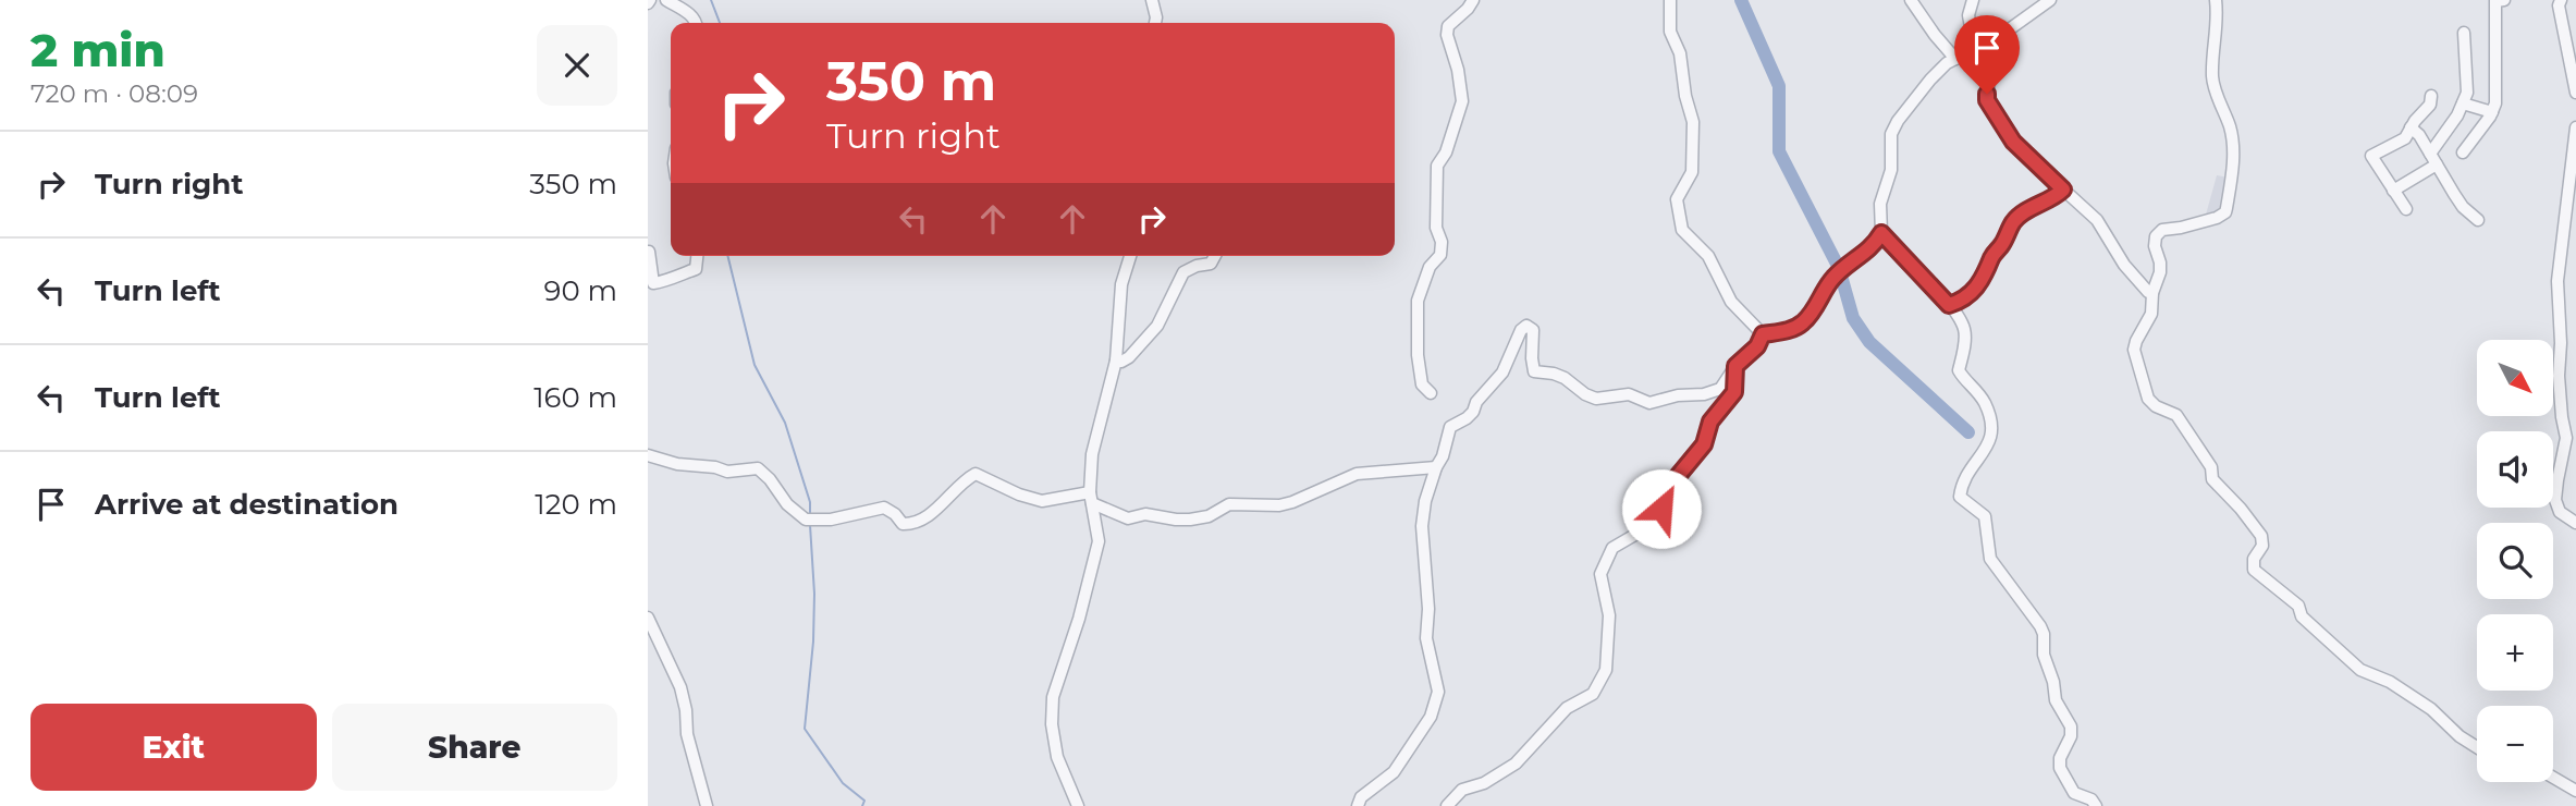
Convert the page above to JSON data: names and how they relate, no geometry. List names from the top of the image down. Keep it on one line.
{"north":"bottom right","page":{"heading":["2 min","720 m · 08:09"],"turn":["350 m","Turn right"],"list":[{"name":"Turn right","value":"350 m"},{"name":"Turn left","value":"90 m"},{"name":"Turn left","value":"160 m"},{"name":"Arrive at destination","value":"120 m"}],"map_buttons":["+","−"],"buttons":["Exit","Share"]}}
